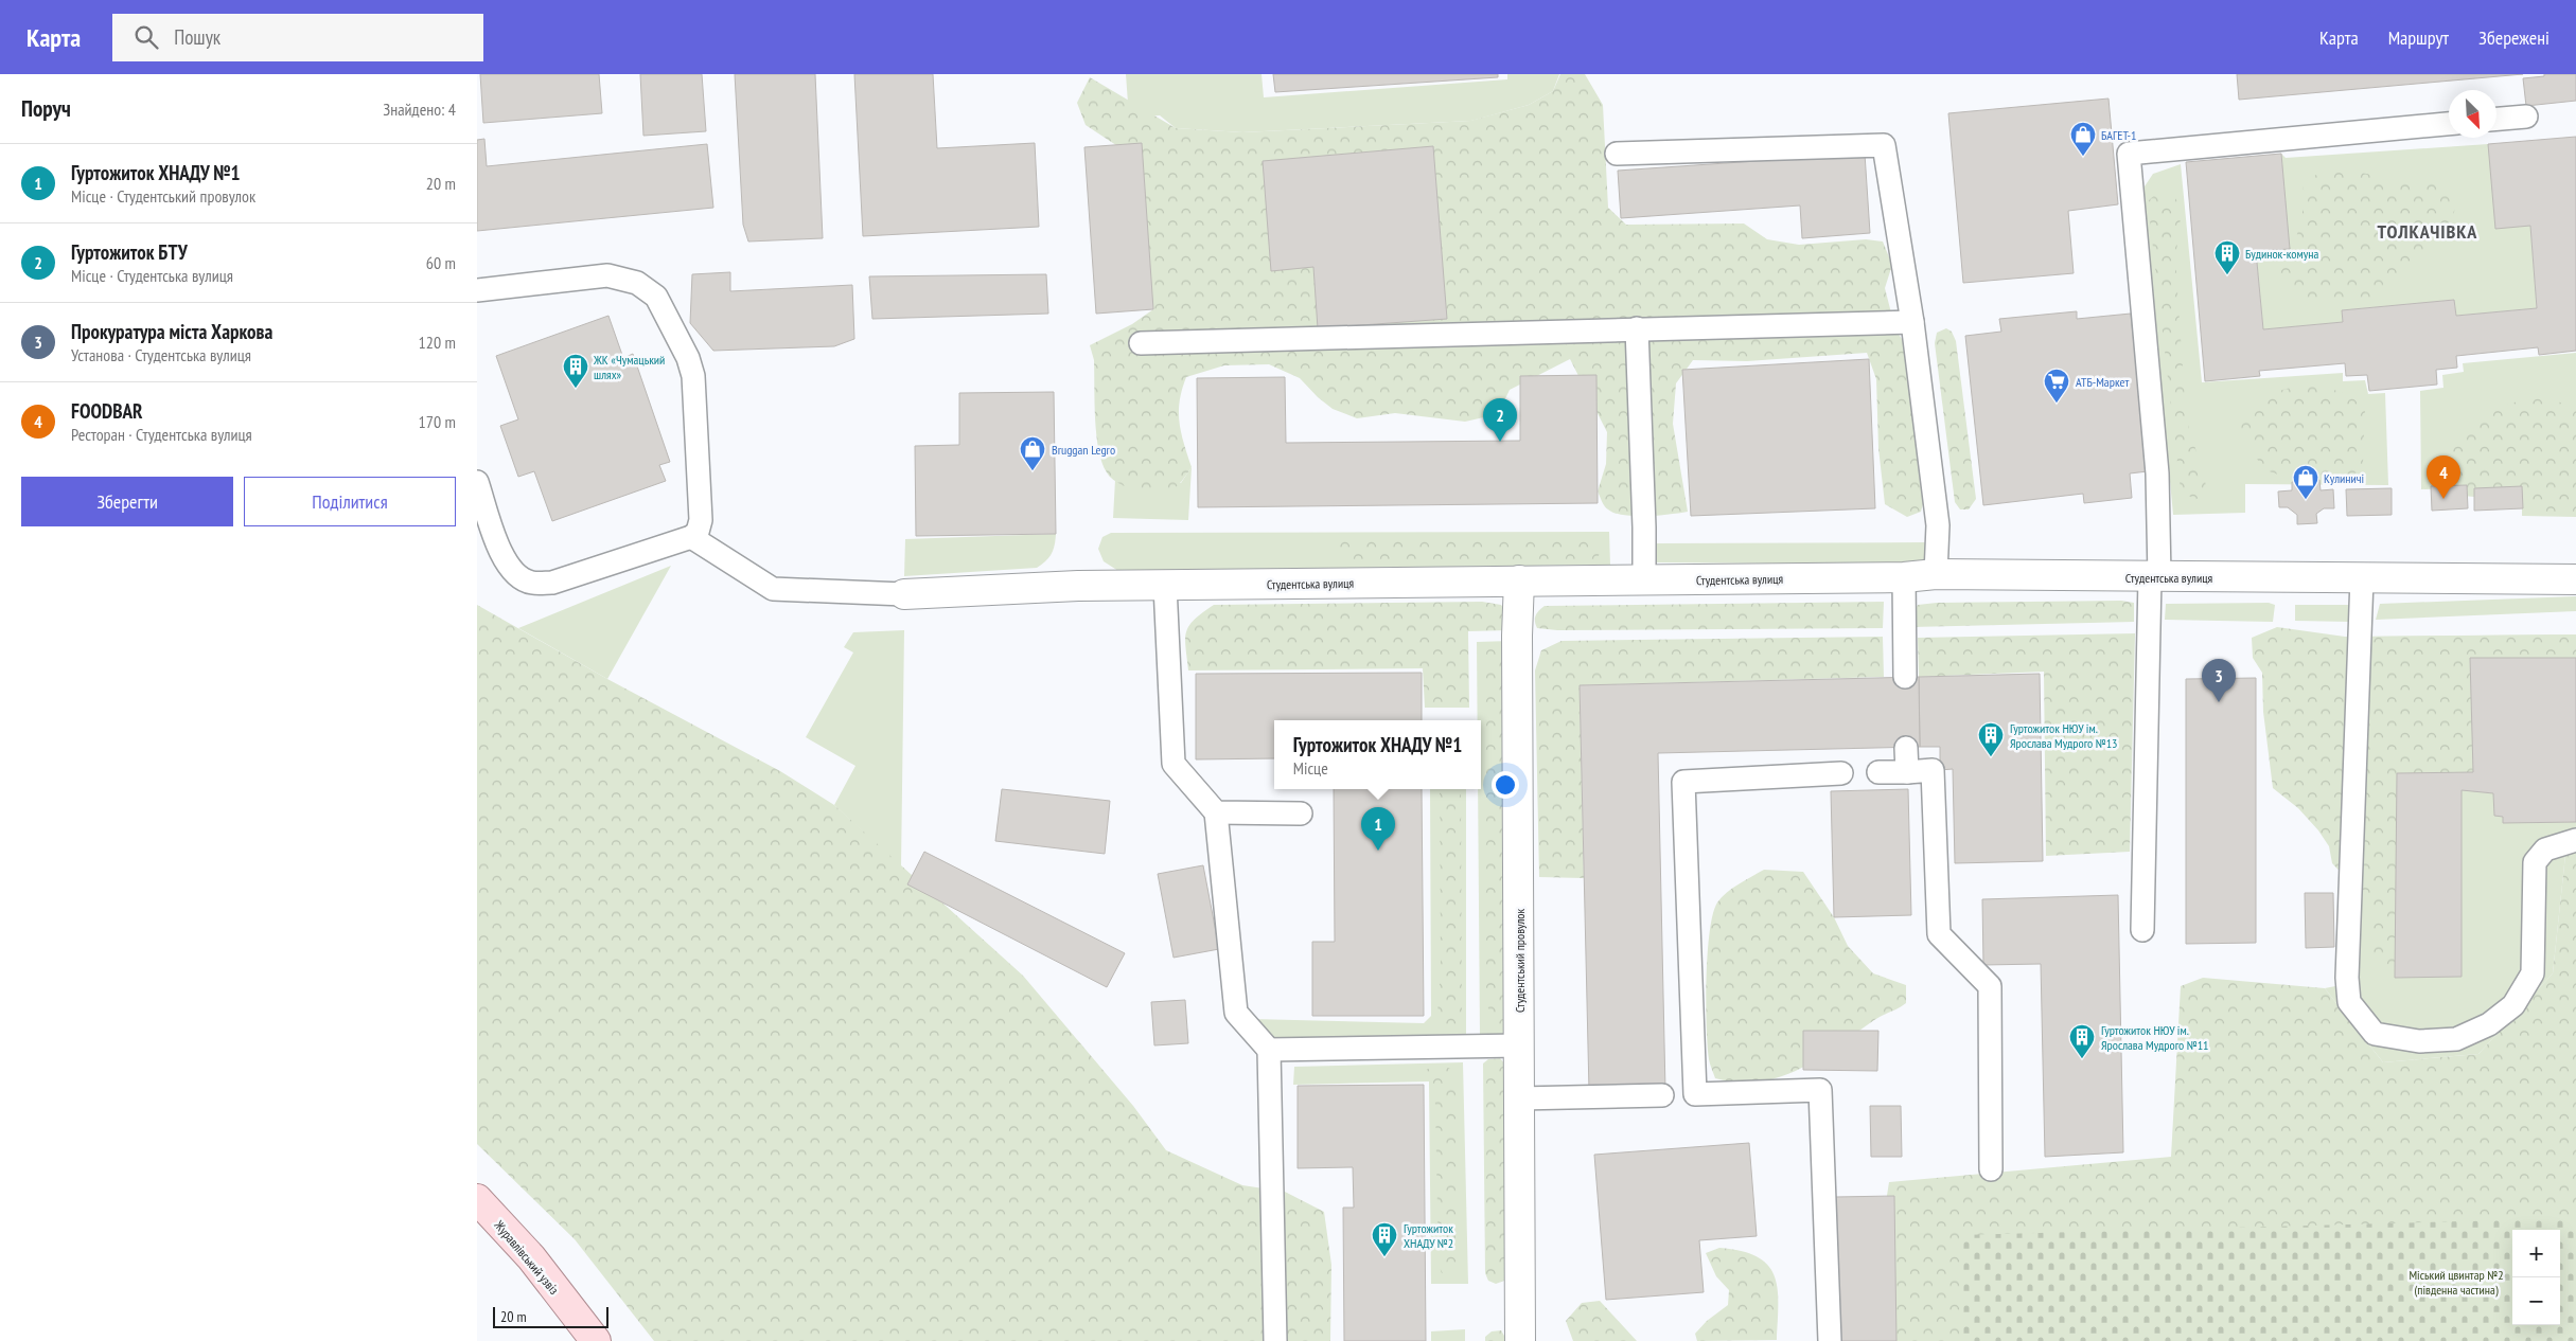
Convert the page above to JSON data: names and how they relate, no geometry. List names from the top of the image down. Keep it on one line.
{"streets":{"main road":["Журавлівський узвіз"],"street":["Студентська вулиця","Студентський провулок"]},"crossings":[["Студентська вулиця","Студентський провулок"]],"districts":["ТОЛКАЧІВКА"],"parks":["Міський цвинтар №2 (південна частина)"],"places":{"shop":["БАГЕТ-1","Bruggan Legro","Кулиничі"],"building":["Будинок-комуна","ЖК «Чумацький шлях»","Гуртожиток НЮУ ім. Ярослава Мудрого №13","Гуртожиток НЮУ ім. Ярослава Мудрого №11","Гуртожиток ХНАДУ №2"],"supermarket":["АТБ-Маркет"]},"scale_bar":"20 m","north":"bottom right","page":{"header":"Карта","search":"Пошук","nav":["Карта","Маршрут","Збережені"],"heading":["Поруч","Знайдено: 4"],"list":[{"mark":"1","name":"Гуртожиток ХНАДУ №1","note":"Місце · Студентський провулок","value":"20 m"},{"mark":"2","name":"Гуртожиток БТУ","note":"Місце · Студентська вулиця","value":"60 m"},{"mark":"3","name":"Прокуратура міста Харкова","note":"Установа · Студентська вулиця","value":"120 m"},{"mark":"4","name":"FOODBAR","note":"Ресторан · Студентська вулиця","value":"170 m"}],"pins":["2","4","3","1"],"buttons":["Зберегти","Поділитися"],"popup":["Гуртожиток ХНАДУ №1","Місце"],"map_buttons":["+","−"],"scale":"20 m"}}
